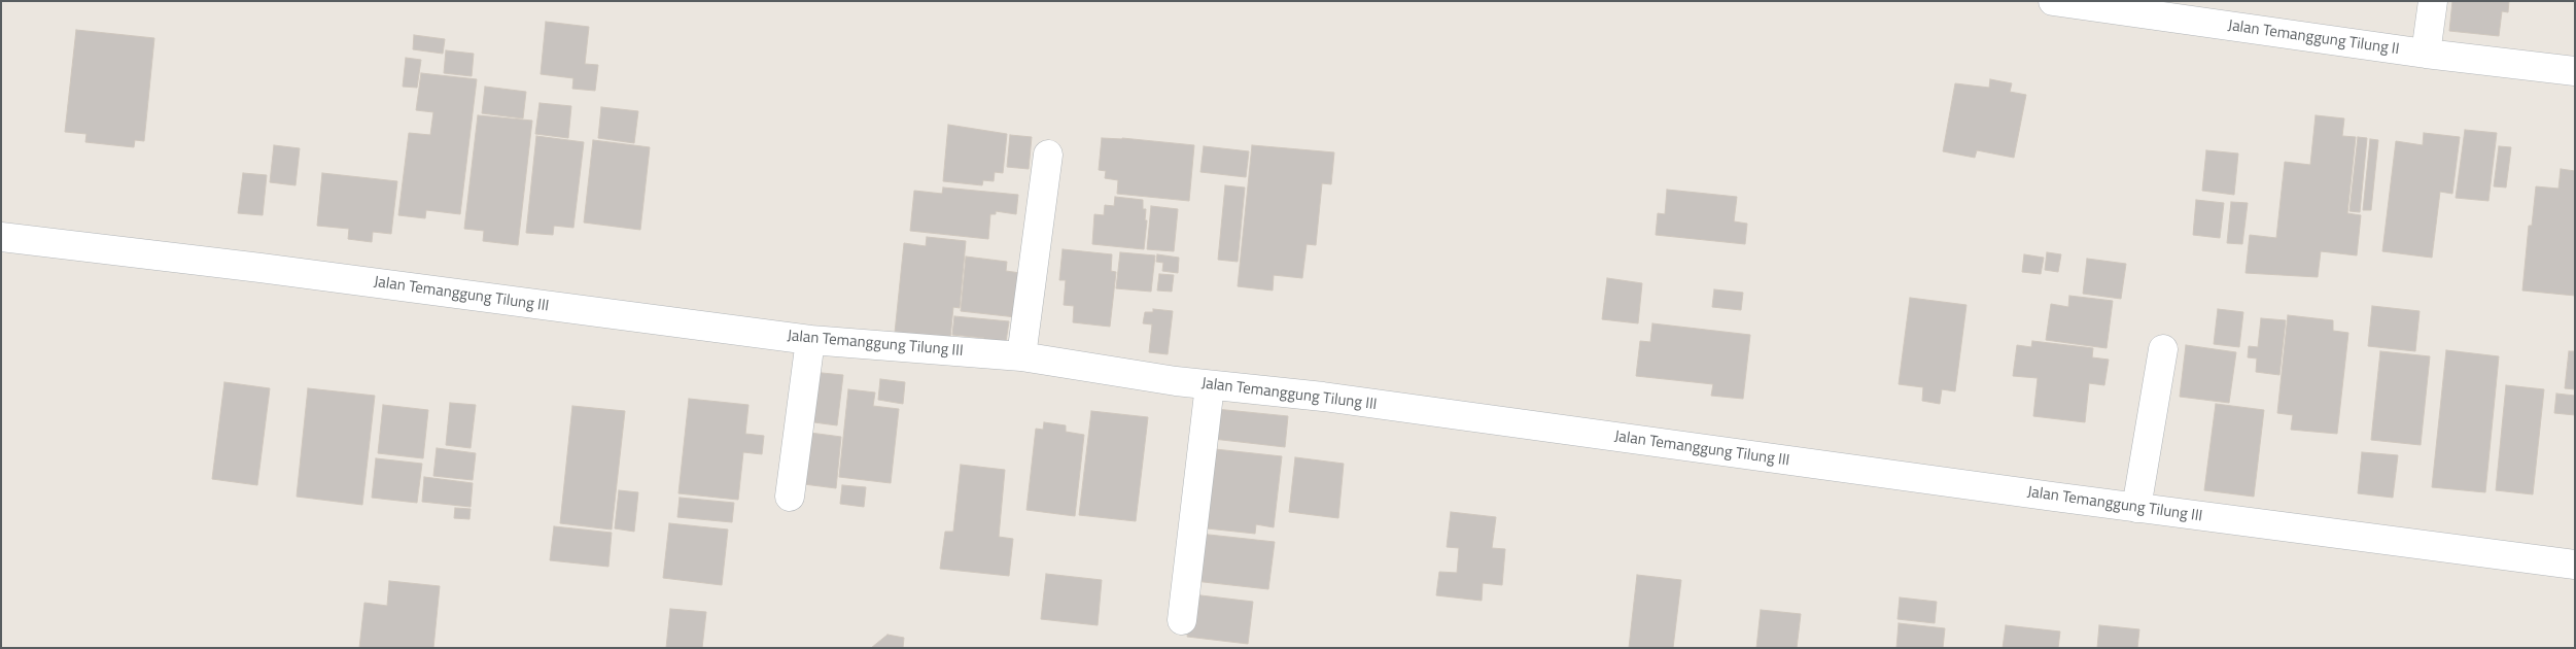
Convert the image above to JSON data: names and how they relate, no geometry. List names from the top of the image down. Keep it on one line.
{"streets":{"street":["Jalan Temanggung Tilung II","Jalan Temanggung Tilung III"]}}
